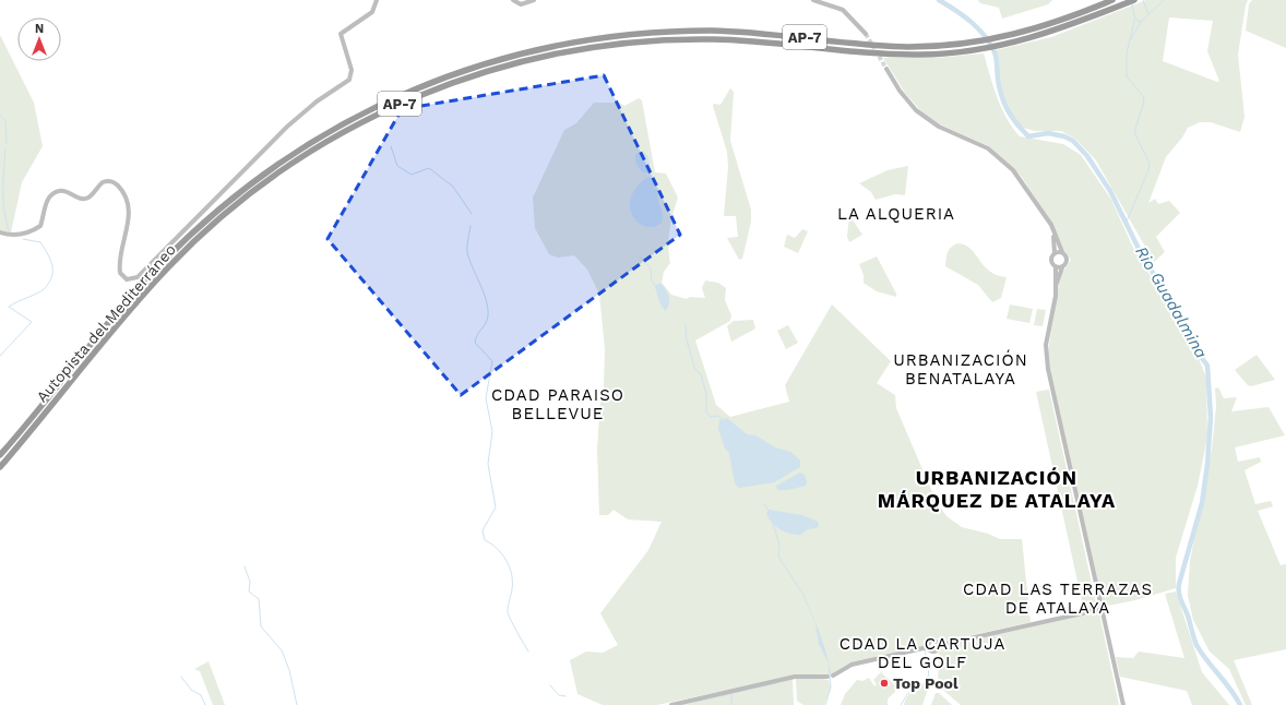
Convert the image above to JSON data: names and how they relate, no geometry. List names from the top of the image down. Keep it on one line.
{"streets":{"highway":["AP-7","Autopista del Mediterráneo"]},"districts":["LA ALQUERIA","URBANIZACIÓN BENATALAYA","CDAD PARAISO BELLEVUE","URBANIZACIÓN MÁRQUEZ DE ATALAYA","CDAD LAS TERRAZAS DE ATALAYA","CDAD LA CARTUJA DEL GOLF"],"water":["Rio Guadalmina"],"places":["Top Pool"],"north":"top"}
